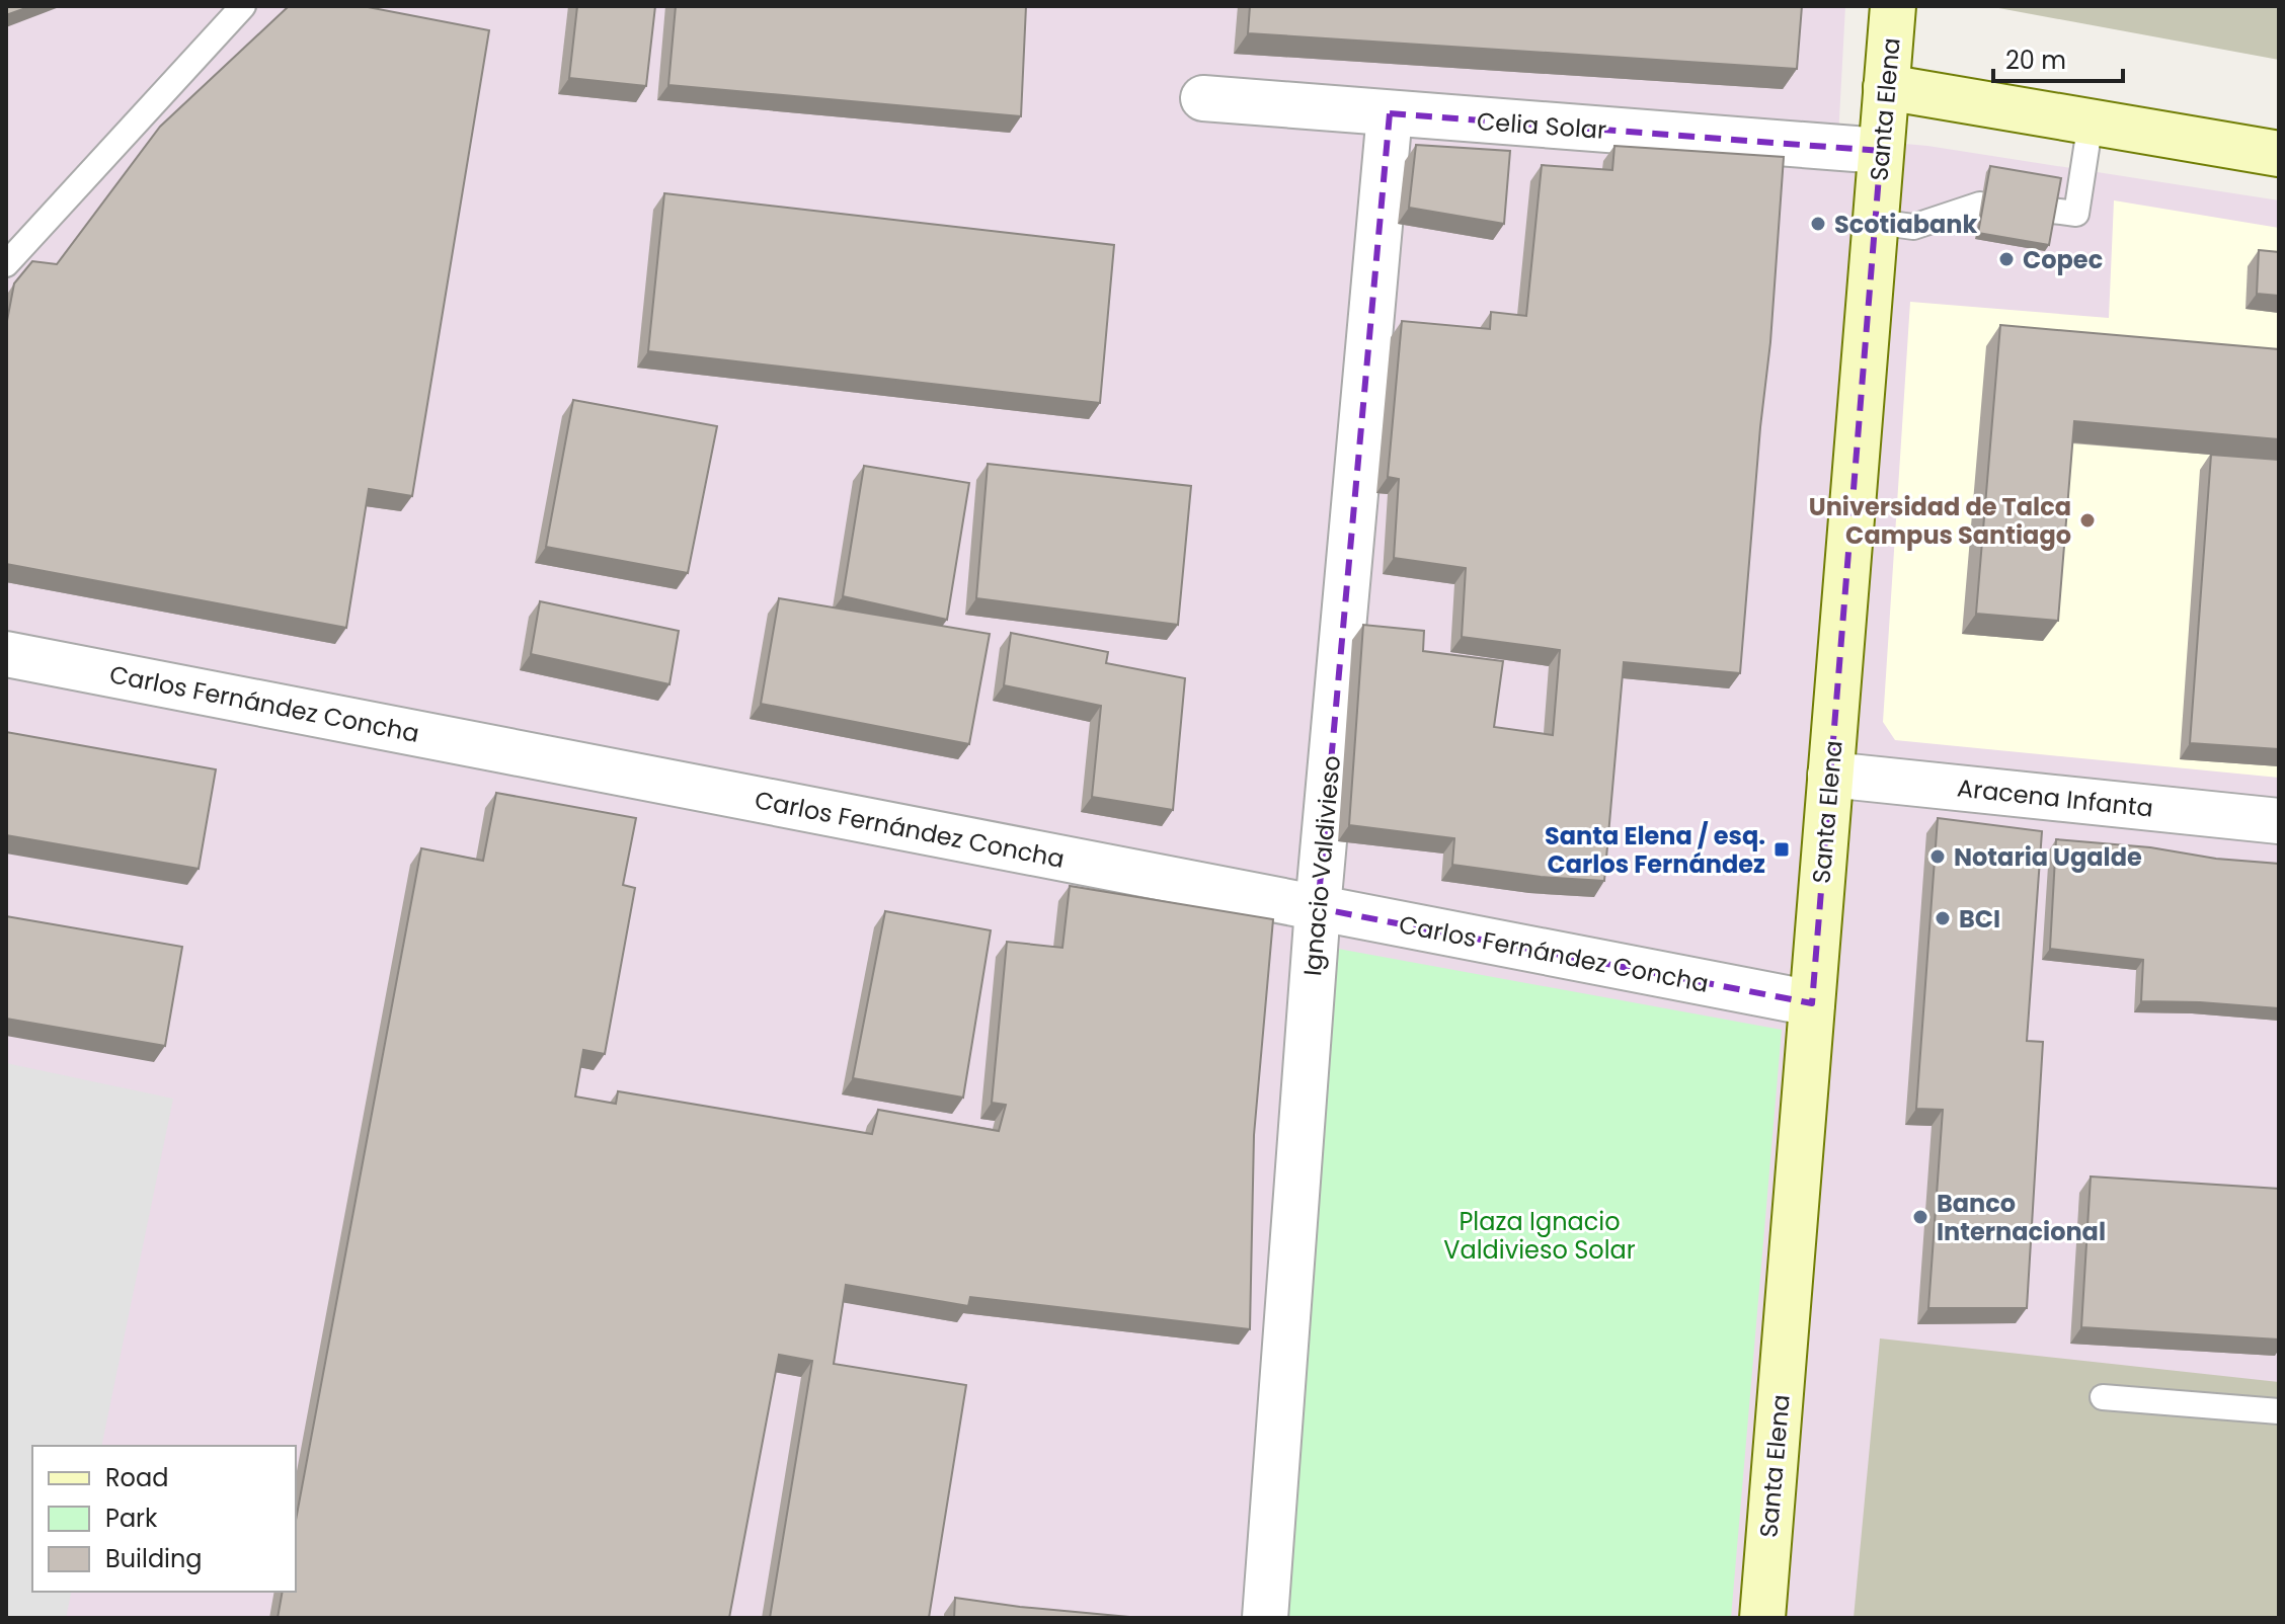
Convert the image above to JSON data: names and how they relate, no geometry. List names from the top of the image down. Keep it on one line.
{"streets":{"main road":["Santa Elena"],"street":["Celia Solar","Carlos Fernández Concha","Aracena Infanta","Ignacio Valdivieso"]},"crossings":[["Santa Elena","Celia Solar"],["Santa Elena","Carlos Fernández Concha"],["Santa Elena","Aracena Infanta"],["Celia Solar","Ignacio Valdivieso"],["Carlos Fernández Concha","Ignacio Valdivieso"]],"parks":["Plaza Ignacio Valdivieso Solar"],"places":{"other":["Scotiabank","Copec","Universidad de Talca Campus Santiago","Notaria Ugalde","BCI","Banco Internacional"],"transit":["Santa Elena / esq. Carlos Fernández"]},"legend":["Road","Park","Building"],"scale_bar":"20 m"}
